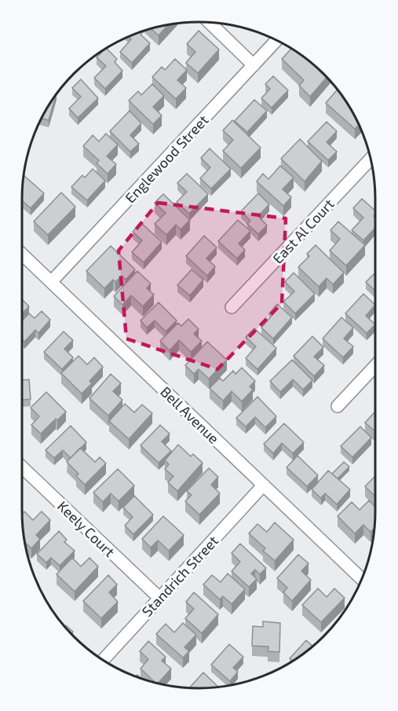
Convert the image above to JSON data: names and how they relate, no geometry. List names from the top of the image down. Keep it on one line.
{"streets":{"street":["Englewood Street","East Al Court","Bell Avenue","Keely Court","Standrich Street"]},"crossings":[["Englewood Street","Bell Avenue"],["Bell Avenue","Standrich Street"],["Keely Court","Standrich Street"]]}
